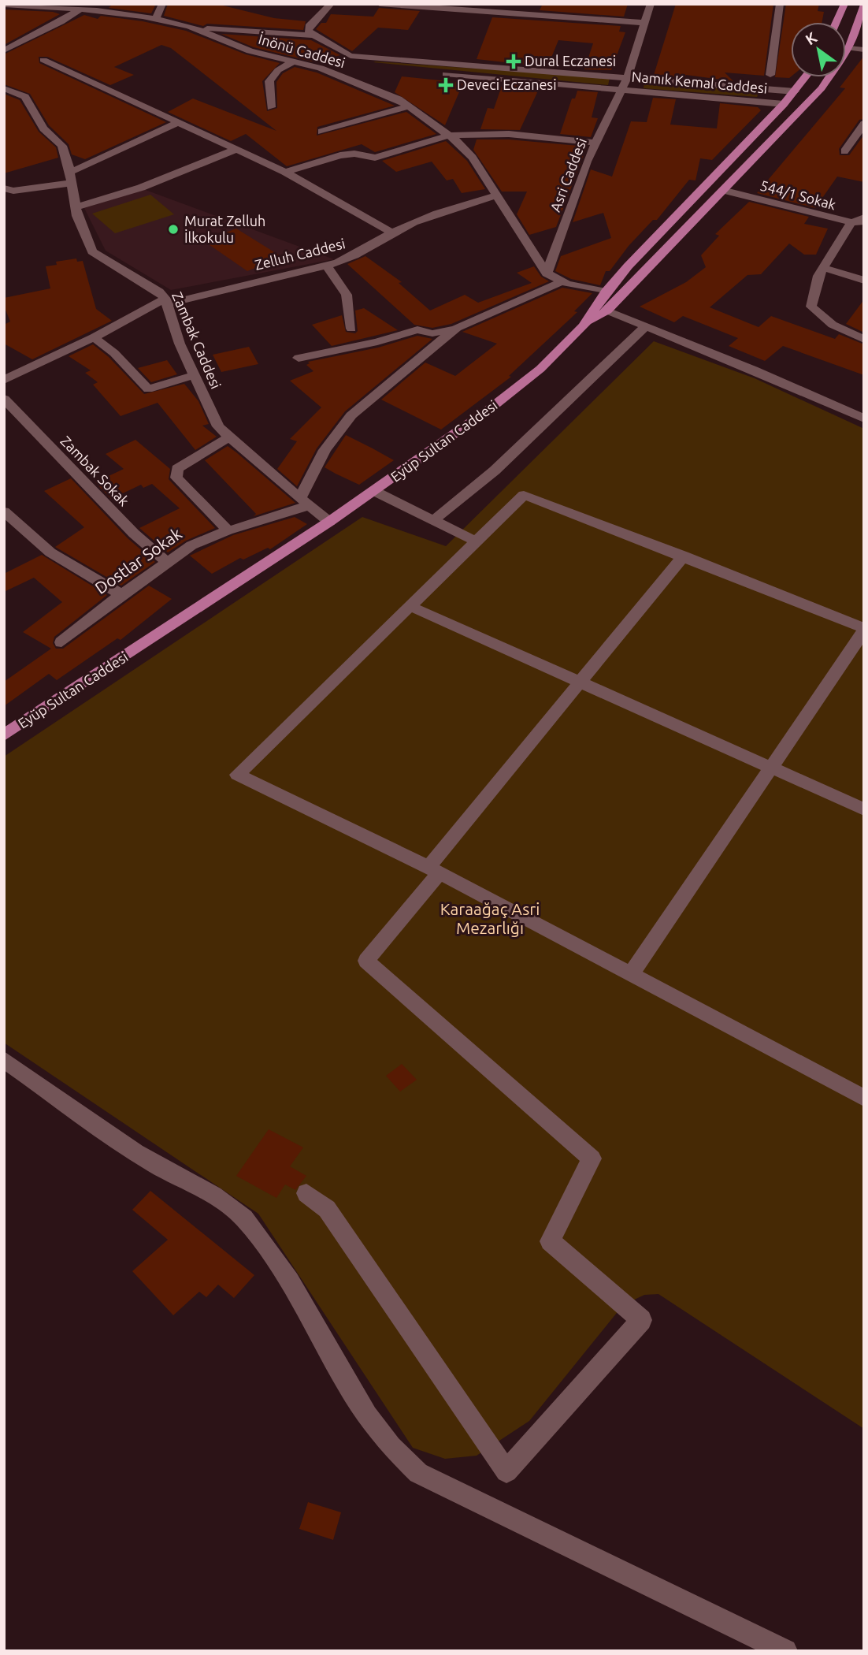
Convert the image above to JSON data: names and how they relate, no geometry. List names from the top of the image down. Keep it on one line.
{"streets":{"main road":["Eyüp Sultan Caddesi"],"street":["İnönü Caddesi","Namık Kemal Caddesi","Asri Caddesi","544/1 Sokak","Zelluh Caddesi","Zambak Caddesi","Zambak Sokak","Dostlar Sokak"]},"crossings":[["İnönü Caddesi","Asri Caddesi"],["İnönü Caddesi","Zelluh Caddesi"],["Namık Kemal Caddesi","Asri Caddesi"],["Namık Kemal Caddesi","Eyüp Sultan Caddesi"],["Zelluh Caddesi","Zambak Caddesi"],["Zambak Caddesi","Eyüp Sultan Caddesi"],["Zambak Caddesi","Dostlar Sokak"],["Zambak Sokak","Dostlar Sokak"]],"parks":["Karaağaç Asri Mezarlığı"],"places":{"health":["Dural Eczanesi","Deveci Eczanesi"],"other":["Murat Zelluh İlkokulu"]},"north":"top left"}
